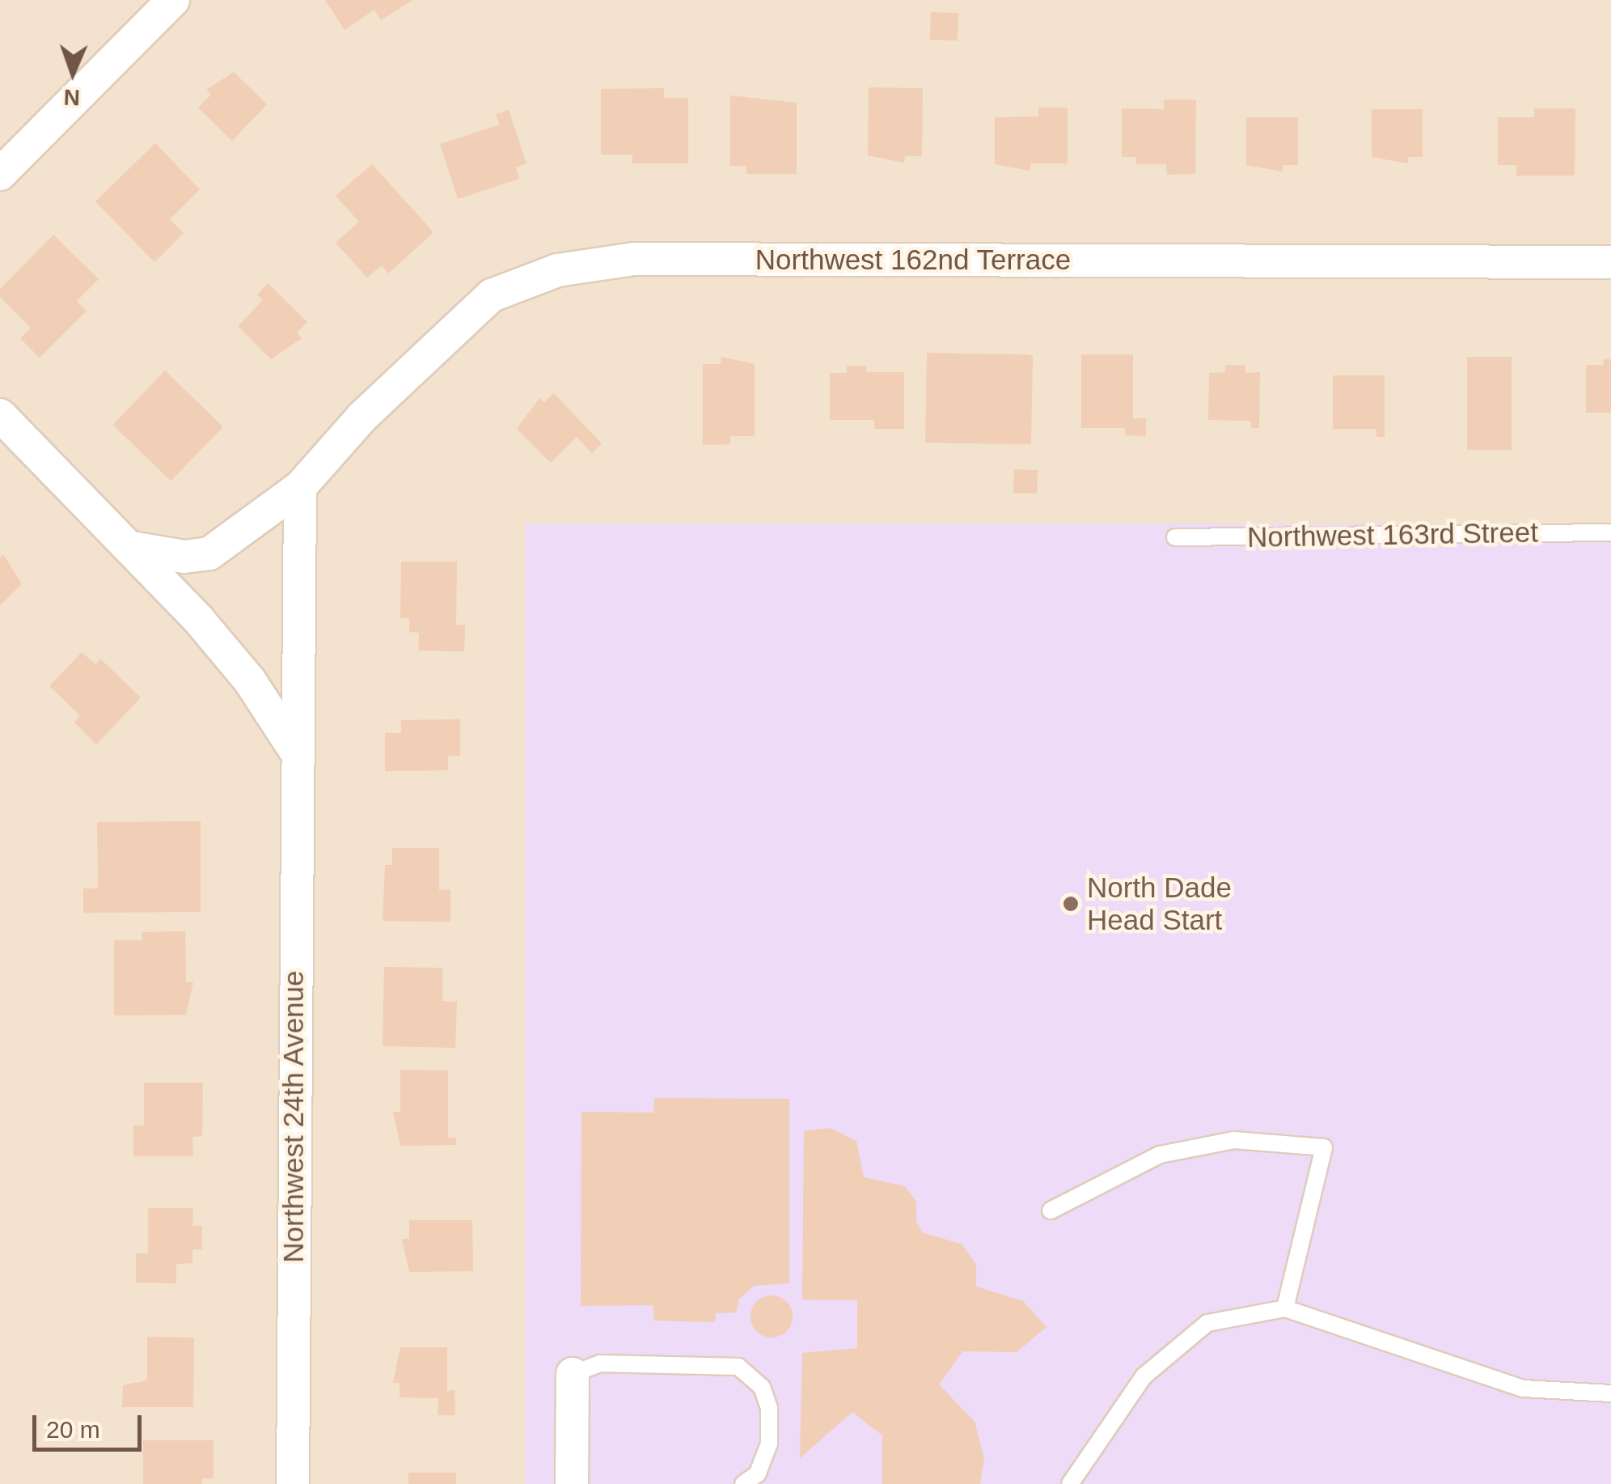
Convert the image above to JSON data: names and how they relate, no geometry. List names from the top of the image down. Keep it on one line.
{"streets":{"street":["Northwest 162nd Terrace","Northwest 24th Avenue"],"lane":["Northwest 163rd Street"]},"places":["North Dade Head Start"],"scale_bar":"20 m","north":"bottom"}
